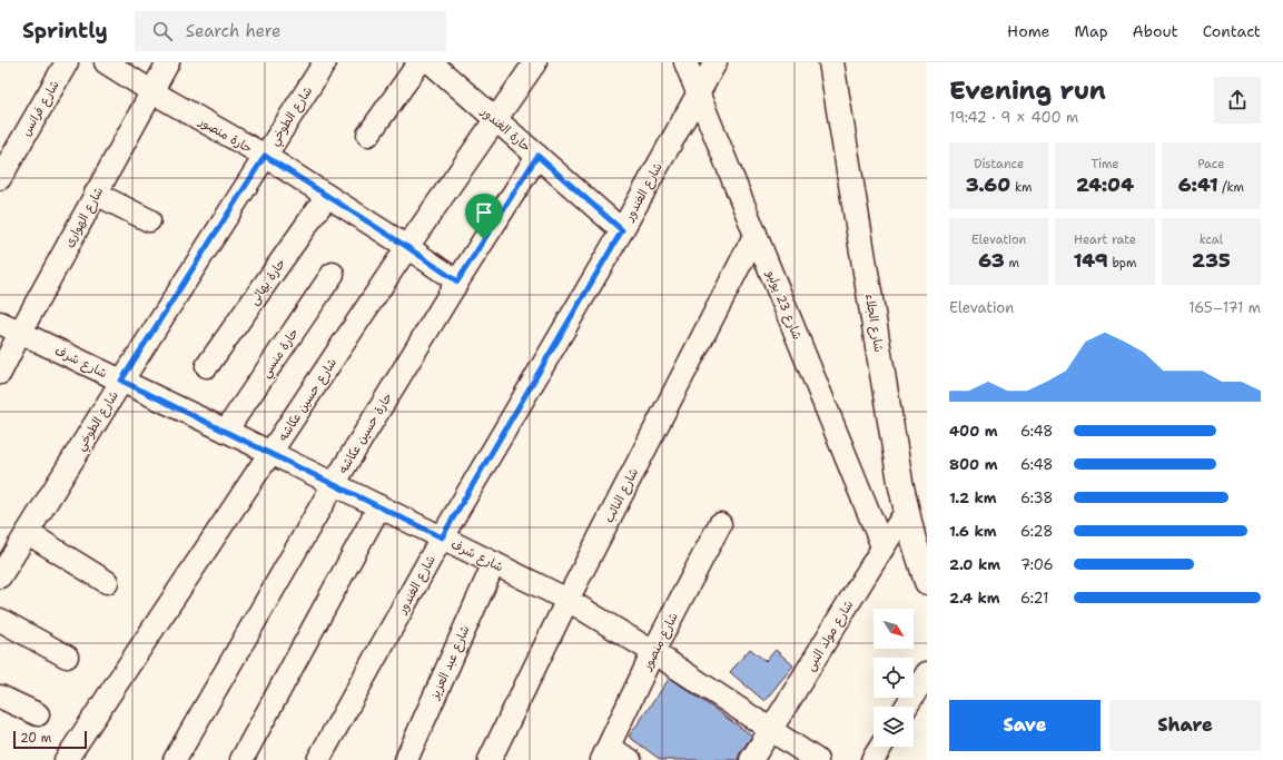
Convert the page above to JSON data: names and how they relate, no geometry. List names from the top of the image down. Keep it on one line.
{"streets":{"highway":["شارع الجلاء"],"street":["شارع فرانس","شارع الطوخي","حارة الغندور","حارة منصور","شارع الغندور","شارع الهوارى","حارة بهائى","شارع 23 يوليو","حارة منسي","شارع شرف","شارع حسين عكاشه","حارة حسين عكاشه","شارع النائب","شارع مولد النبى","شارع منصور","شارع عبد العزيز"]},"crossings":[["شارع الطوخي","حارة منصور"],["شارع الطوخي","شارع شرف"],["حارة الغندور","شارع الغندور"],["حارة الغندور","شارع حسين عكاشه"],["حارة الغندور","حارة حسين عكاشه"],["حارة منصور","شارع الهوارى"],["حارة منصور","حارة بهائى"],["حارة منصور","شارع حسين عكاشه"],["حارة منصور","حارة حسين عكاشه"],["شارع الغندور","شارع 23 يوليو"],["شارع الغندور","شارع شرف"],["شارع الهوارى","شارع شرف"],["شارع 23 يوليو","شارع النائب"],["شارع 23 يوليو","شارع مولد النبى"],["شارع الجلاء","شارع مولد النبى"],["حارة منسي","شارع شرف"],["شارع شرف","شارع حسين عكاشه"],["شارع شرف","حارة حسين عكاشه"],["شارع شرف","شارع النائب"],["شارع شرف","شارع مولد النبى"],["شارع شرف","شارع منصور"],["شارع شرف","شارع عبد العزيز"]],"scale_bar":"20 m","north":"bottom right","page":{"header":"Sprintly","search":"Search here","nav":["Home","Map","About","Contact"],"heading":["Evening run","19:42 · 9 × 400 m"],"stats":[["Distance","3.60 km"],["Time","24:04"],["Pace","6:41 /km"],["Elevation","63 m"],["Heart rate","149 bpm"],["kcal","235"]],"chart":["Elevation","165–171 m"],"list":[{"name":"400 m","note":"6:48"},{"name":"800 m","note":"6:48"},{"name":"1.2 km","note":"6:38"},{"name":"1.6 km","note":"6:28"},{"name":"2.0 km","note":"7:06"},{"name":"2.4 km","note":"6:21"}],"buttons":["Save","Share"],"scale":"20 m"}}
